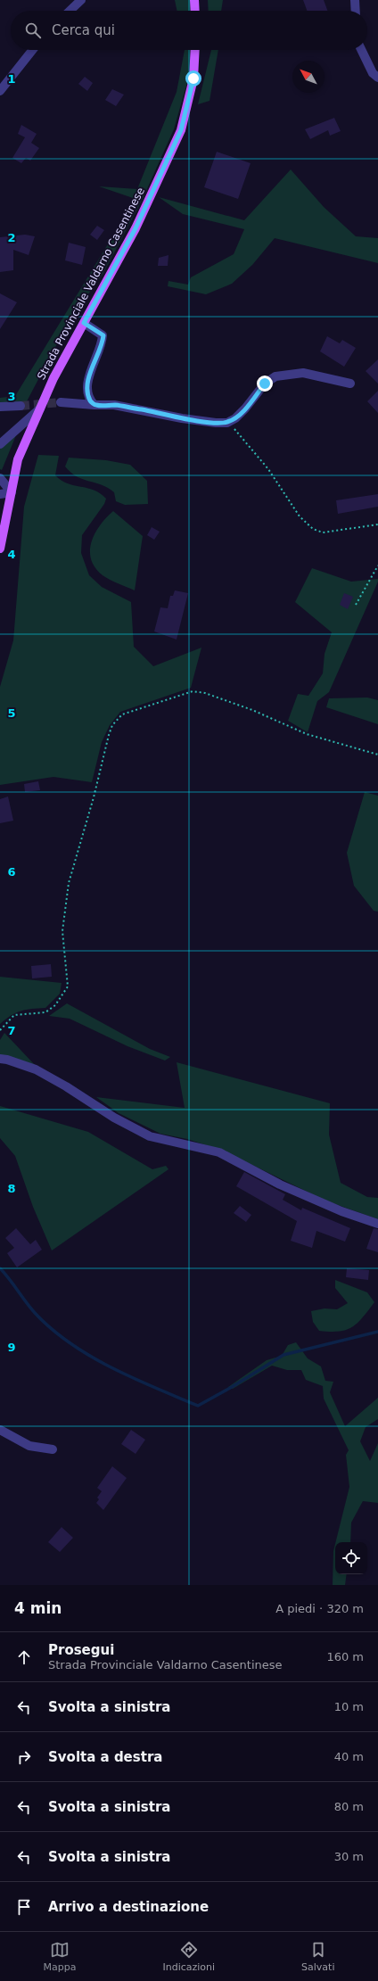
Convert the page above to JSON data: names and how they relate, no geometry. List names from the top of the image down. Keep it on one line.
{"streets":{"main road":["Strada Provinciale Valdarno Casentinese"]},"north":"top left","page":{"search":"Cerca qui","heading":["4 min","A piedi · 320 m"],"list":[["Prosegui","Strada Provinciale Valdarno Casentinese","160 m"],["Svolta a sinistra","10 m"],["Svolta a destra","40 m"],["Svolta a sinistra","80 m"],["Svolta a sinistra","30 m"],"Arrivo a destinazione"],"nav":["Mappa","Indicazioni","Salvati"]},"grid":{"rows":["1","2","3","4","5","6","7","8","9"]}}
